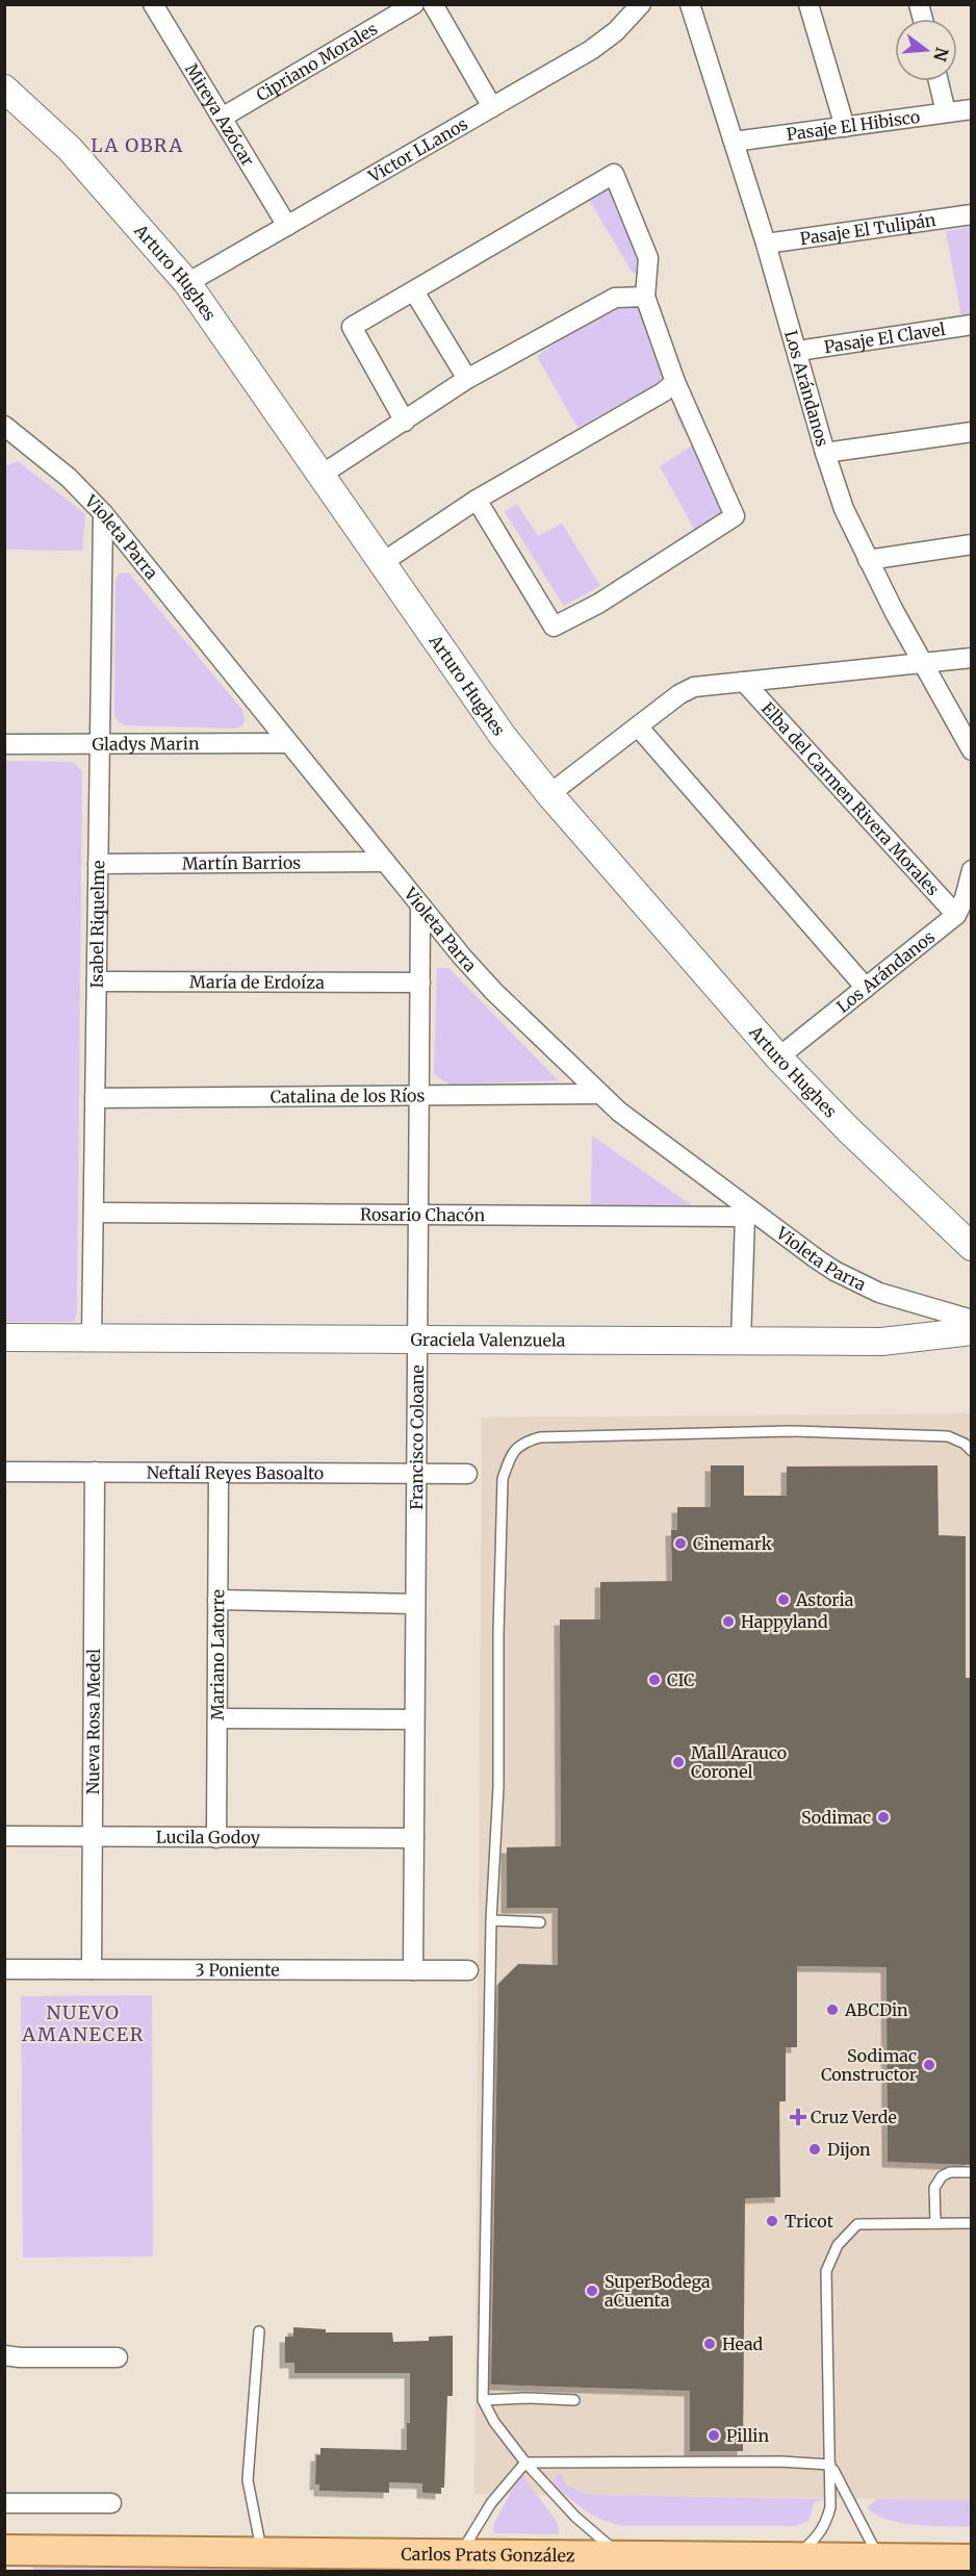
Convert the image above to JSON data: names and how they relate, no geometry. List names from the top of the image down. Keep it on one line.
{"streets":{"main road":["Carlos Prats González"],"street":["Cipriano Morales","Mireya Azócar","Pasaje El Hibisco","Victor LLanos","Pasaje El Tulipán","Arturo Hughes","Pasaje El Clavel","Los Arándanos","Violeta Parra","Gladys Marin","Elba del Carmen Rivera Morales","Martín Barrios","Isabel Riquelme","María de Erdoíza","Catalina de los Ríos","Rosario Chacón","Graciela Valenzuela","Francisco Coloane","Neftalí Reyes Basoalto","Mariano Latorre","Nueva Rosa Medel","Lucila Godoy","3 Poniente"]},"crossings":[["Cipriano Morales","Mireya Azócar"],["Mireya Azócar","Victor LLanos"],["Pasaje El Hibisco","Los Arándanos"],["Victor LLanos","Arturo Hughes"],["Pasaje El Tulipán","Los Arándanos"],["Arturo Hughes","Los Arándanos"],["Pasaje El Clavel","Los Arándanos"],["Los Arándanos","Elba del Carmen Rivera Morales"],["Violeta Parra","Gladys Marin"],["Violeta Parra","Martín Barrios"],["Violeta Parra","Isabel Riquelme"],["Violeta Parra","Catalina de los Ríos"],["Violeta Parra","Rosario Chacón"],["Violeta Parra","Francisco Coloane"],["Gladys Marin","Isabel Riquelme"],["Martín Barrios","Isabel Riquelme"],["Isabel Riquelme","María de Erdoíza"],["Isabel Riquelme","Catalina de los Ríos"],["Isabel Riquelme","Rosario Chacón"],["Isabel Riquelme","Graciela Valenzuela"],["María de Erdoíza","Francisco Coloane"],["Catalina de los Ríos","Francisco Coloane"],["Rosario Chacón","Francisco Coloane"],["Graciela Valenzuela","Francisco Coloane"],["Francisco Coloane","Neftalí Reyes Basoalto"],["Francisco Coloane","Lucila Godoy"],["Francisco Coloane","3 Poniente"],["Neftalí Reyes Basoalto","Mariano Latorre"],["Neftalí Reyes Basoalto","Nueva Rosa Medel"],["Mariano Latorre","Lucila Godoy"],["Nueva Rosa Medel","Lucila Godoy"],["Nueva Rosa Medel","3 Poniente"]],"districts":["LA OBRA","NUEVO AMANECER"],"places":{"other":["Cinemark","Astoria","Happyland","CIC","Mall Arauco Coronel","Sodimac","ABCDin","Sodimac Constructor","Dijon","Tricot","SuperBodega aCuenta","Head","Pillin"],"health":["Cruz Verde"]},"north":"right"}
